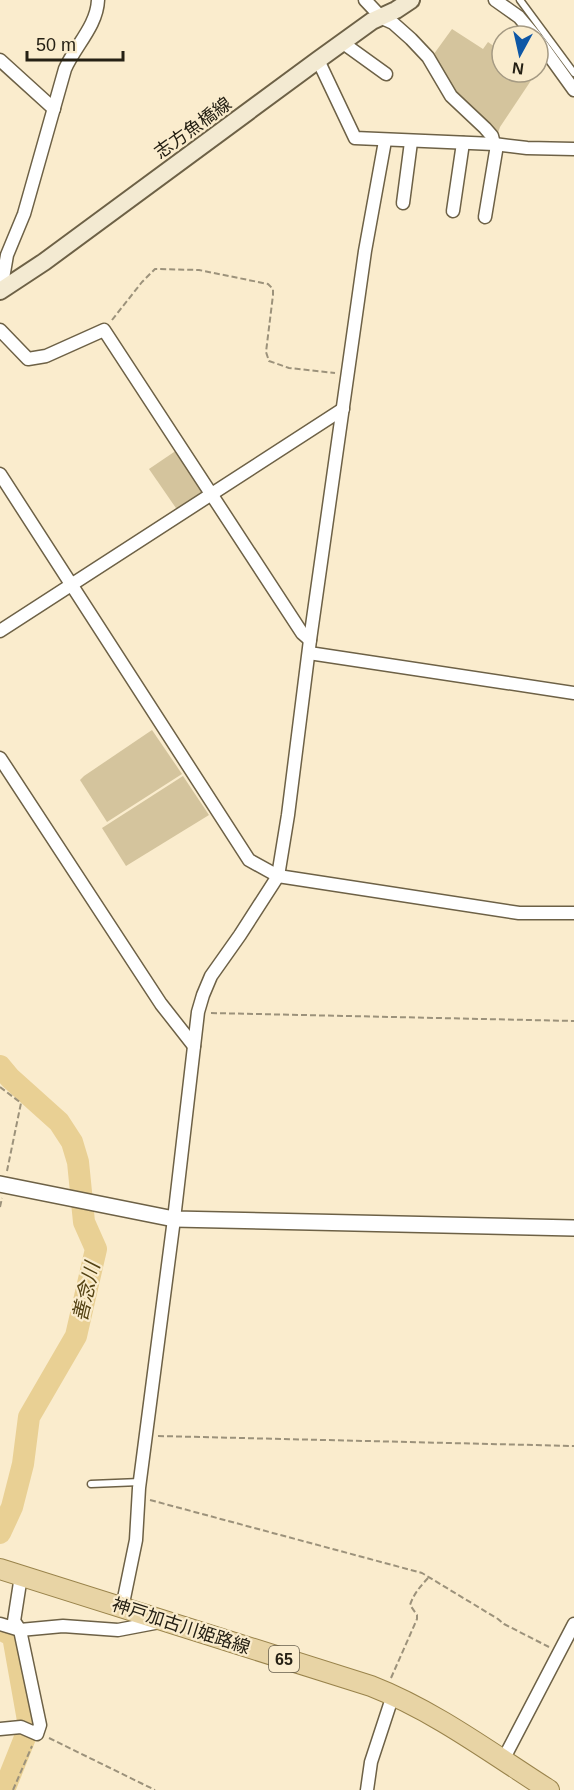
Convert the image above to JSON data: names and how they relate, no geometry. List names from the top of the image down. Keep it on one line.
{"streets":{"main road":["志方魚橋線","神戸加古川姫路線","65"]},"water":["善念川"],"scale_bar":"50 m","north":"bottom"}
